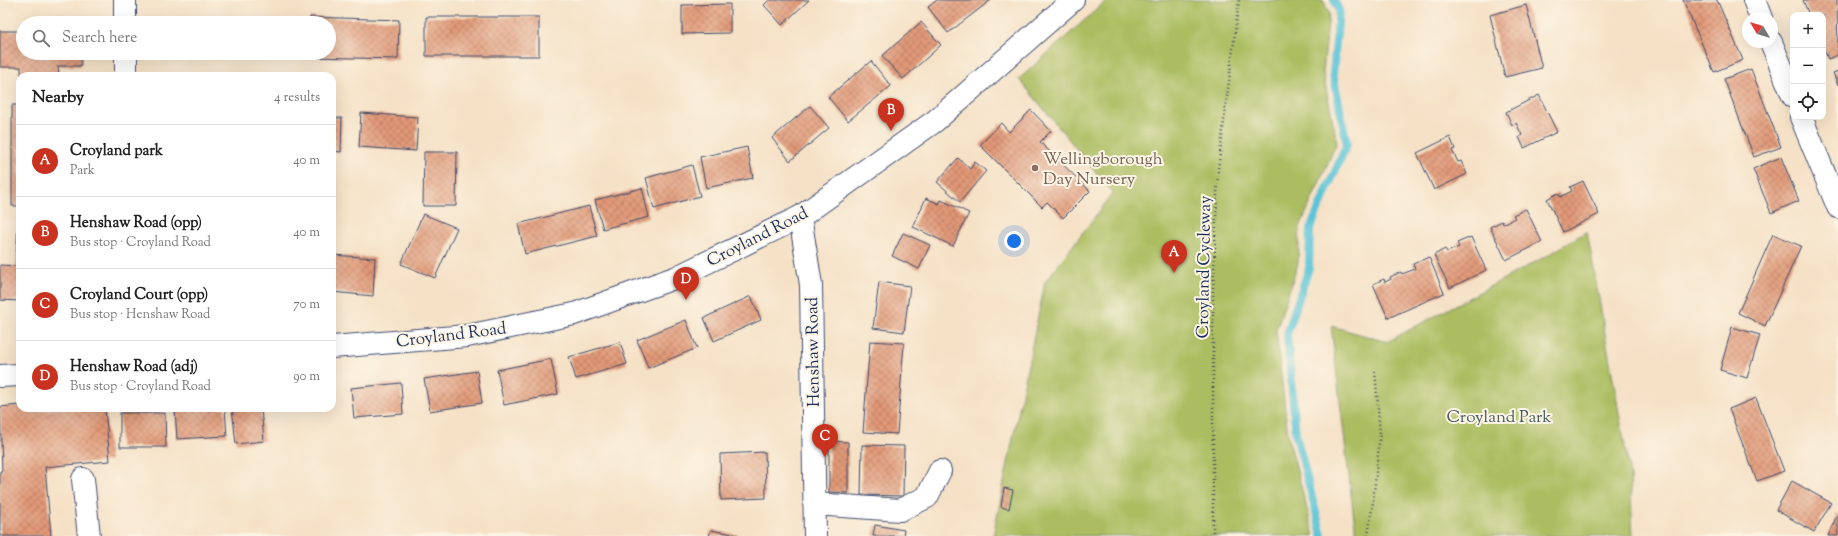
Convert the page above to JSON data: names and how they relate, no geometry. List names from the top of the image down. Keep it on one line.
{"streets":{"main road":["Croyland Road","Henshaw Road"],"path":["Croyland Cycleway"]},"crossings":[["Croyland Road","Henshaw Road"]],"parks":["Croyland Park"],"places":["Wellingborough Day Nursery"],"north":"top left","page":{"map_buttons":["+","−"],"search":"Search here","heading":["Nearby","4 results"],"pins":["B","A","D","C"],"list":[{"mark":"A","name":"Croyland park","note":"Park","value":"40 m"},{"mark":"B","name":"Henshaw Road (opp)","note":"Bus stop · Croyland Road","value":"40 m"},{"mark":"C","name":"Croyland Court (opp)","note":"Bus stop · Henshaw Road","value":"70 m"},{"mark":"D","name":"Henshaw Road (adj)","note":"Bus stop · Croyland Road","value":"90 m"}]}}
